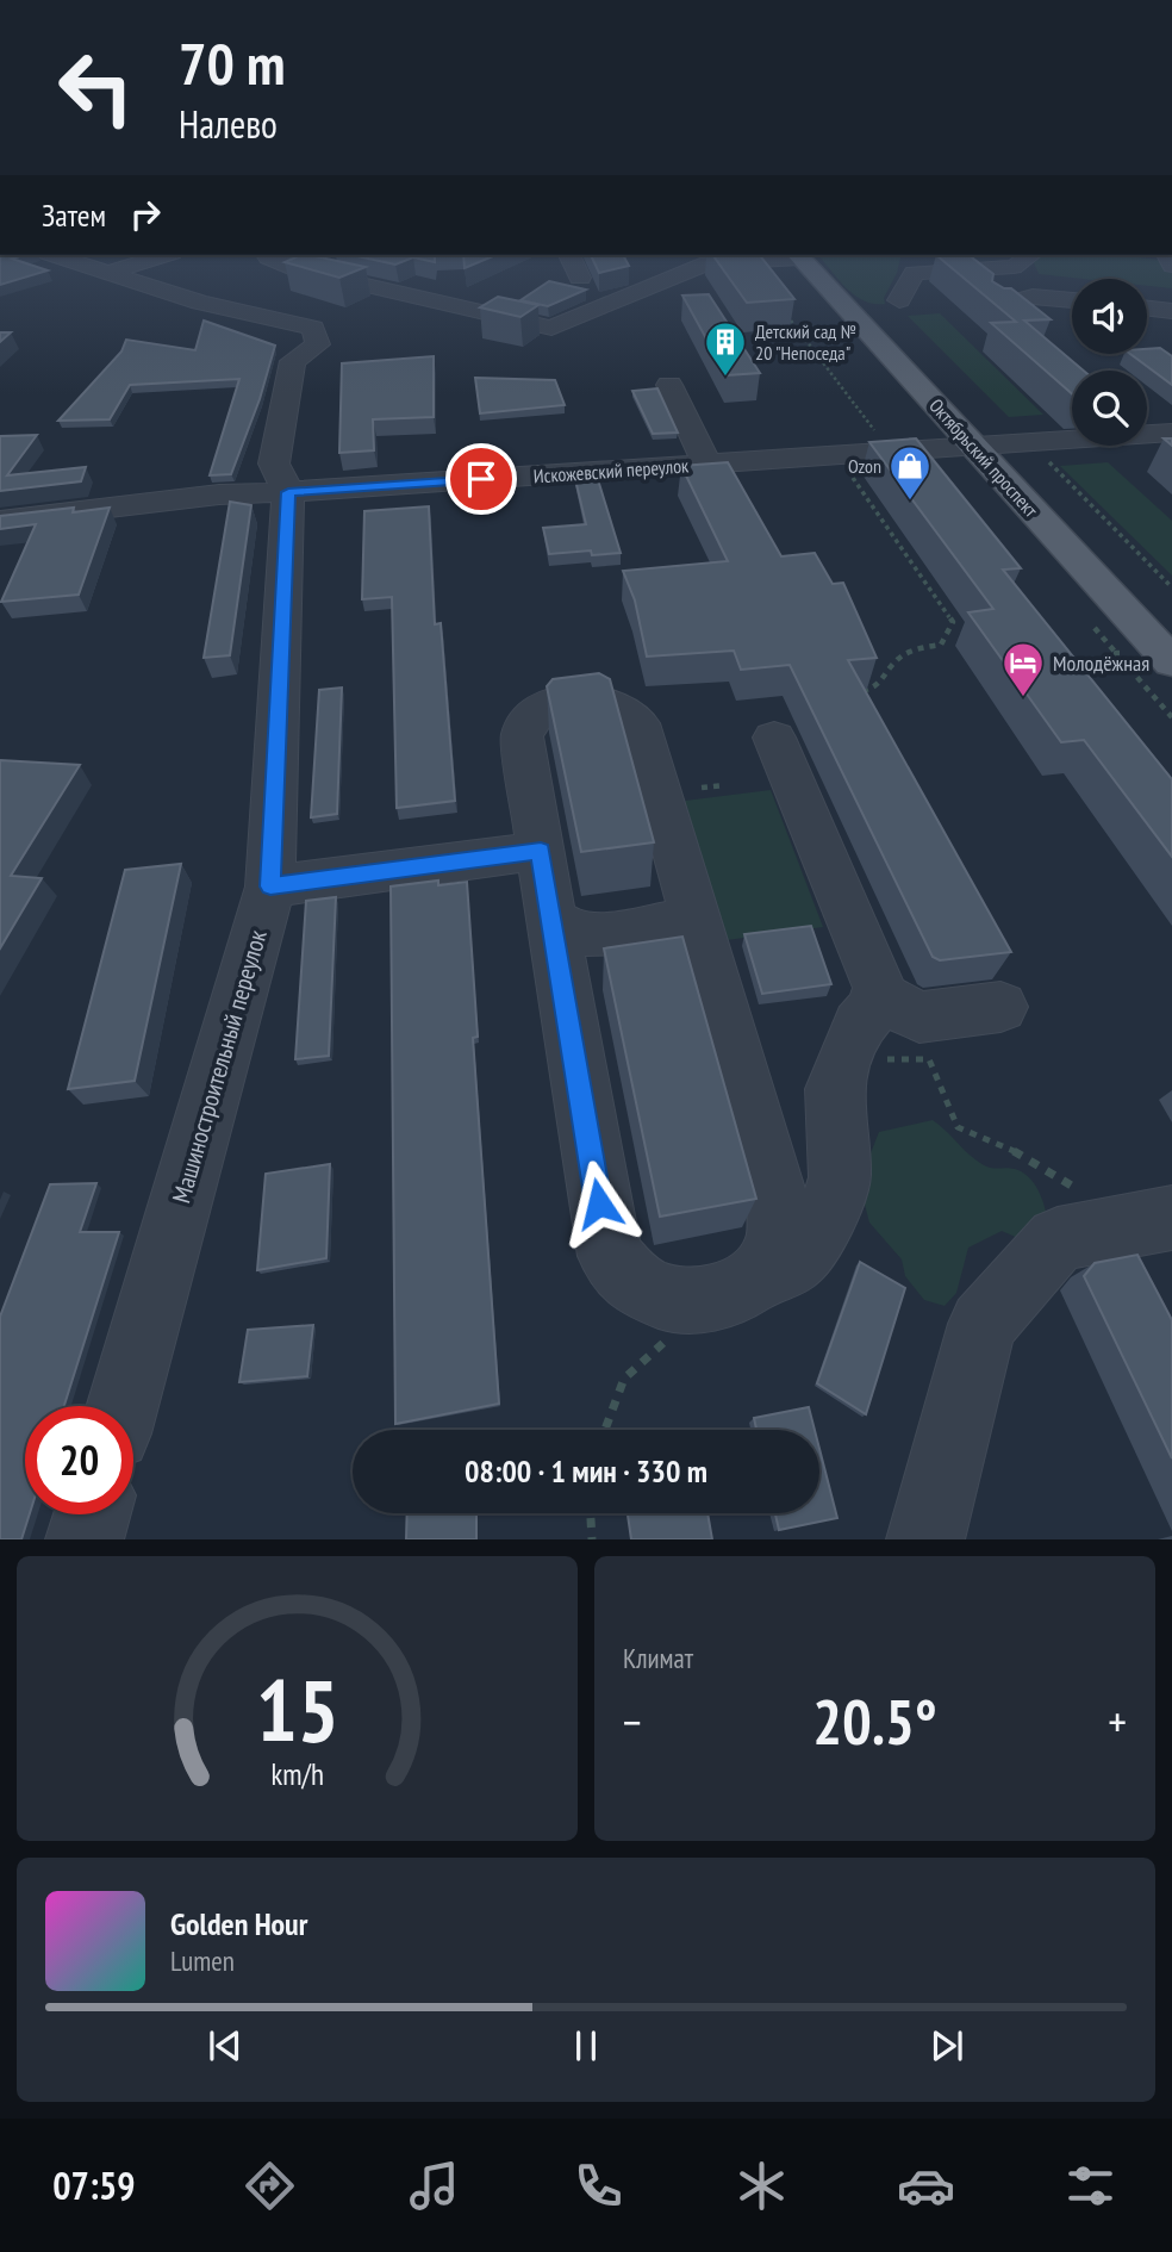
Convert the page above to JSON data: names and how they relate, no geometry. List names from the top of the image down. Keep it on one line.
{"streets":{"main road":["Октябрьский проспект"],"street":["Искожевский переулок","Машиностроительный переулок"]},"crossings":[["Октябрьский проспект","Искожевский переулок"],["Искожевский переулок","Машиностроительный переулок"]],"places":{"building":["Детский сад № 20 \"Непоседа\""],"shop":["Ozon"],"hotel":["Молодёжная"]},"page":{"turn":["70 m","Налево"],"then":"Затем","limit":"20","trip":"08:00 · 1 мин · 330 m","tile":"Климат","heat":["−","20.5°","+"],"song":["Golden Hour","Lumen"],"tabs":"07:59","gauge":["15","km/h"]}}
